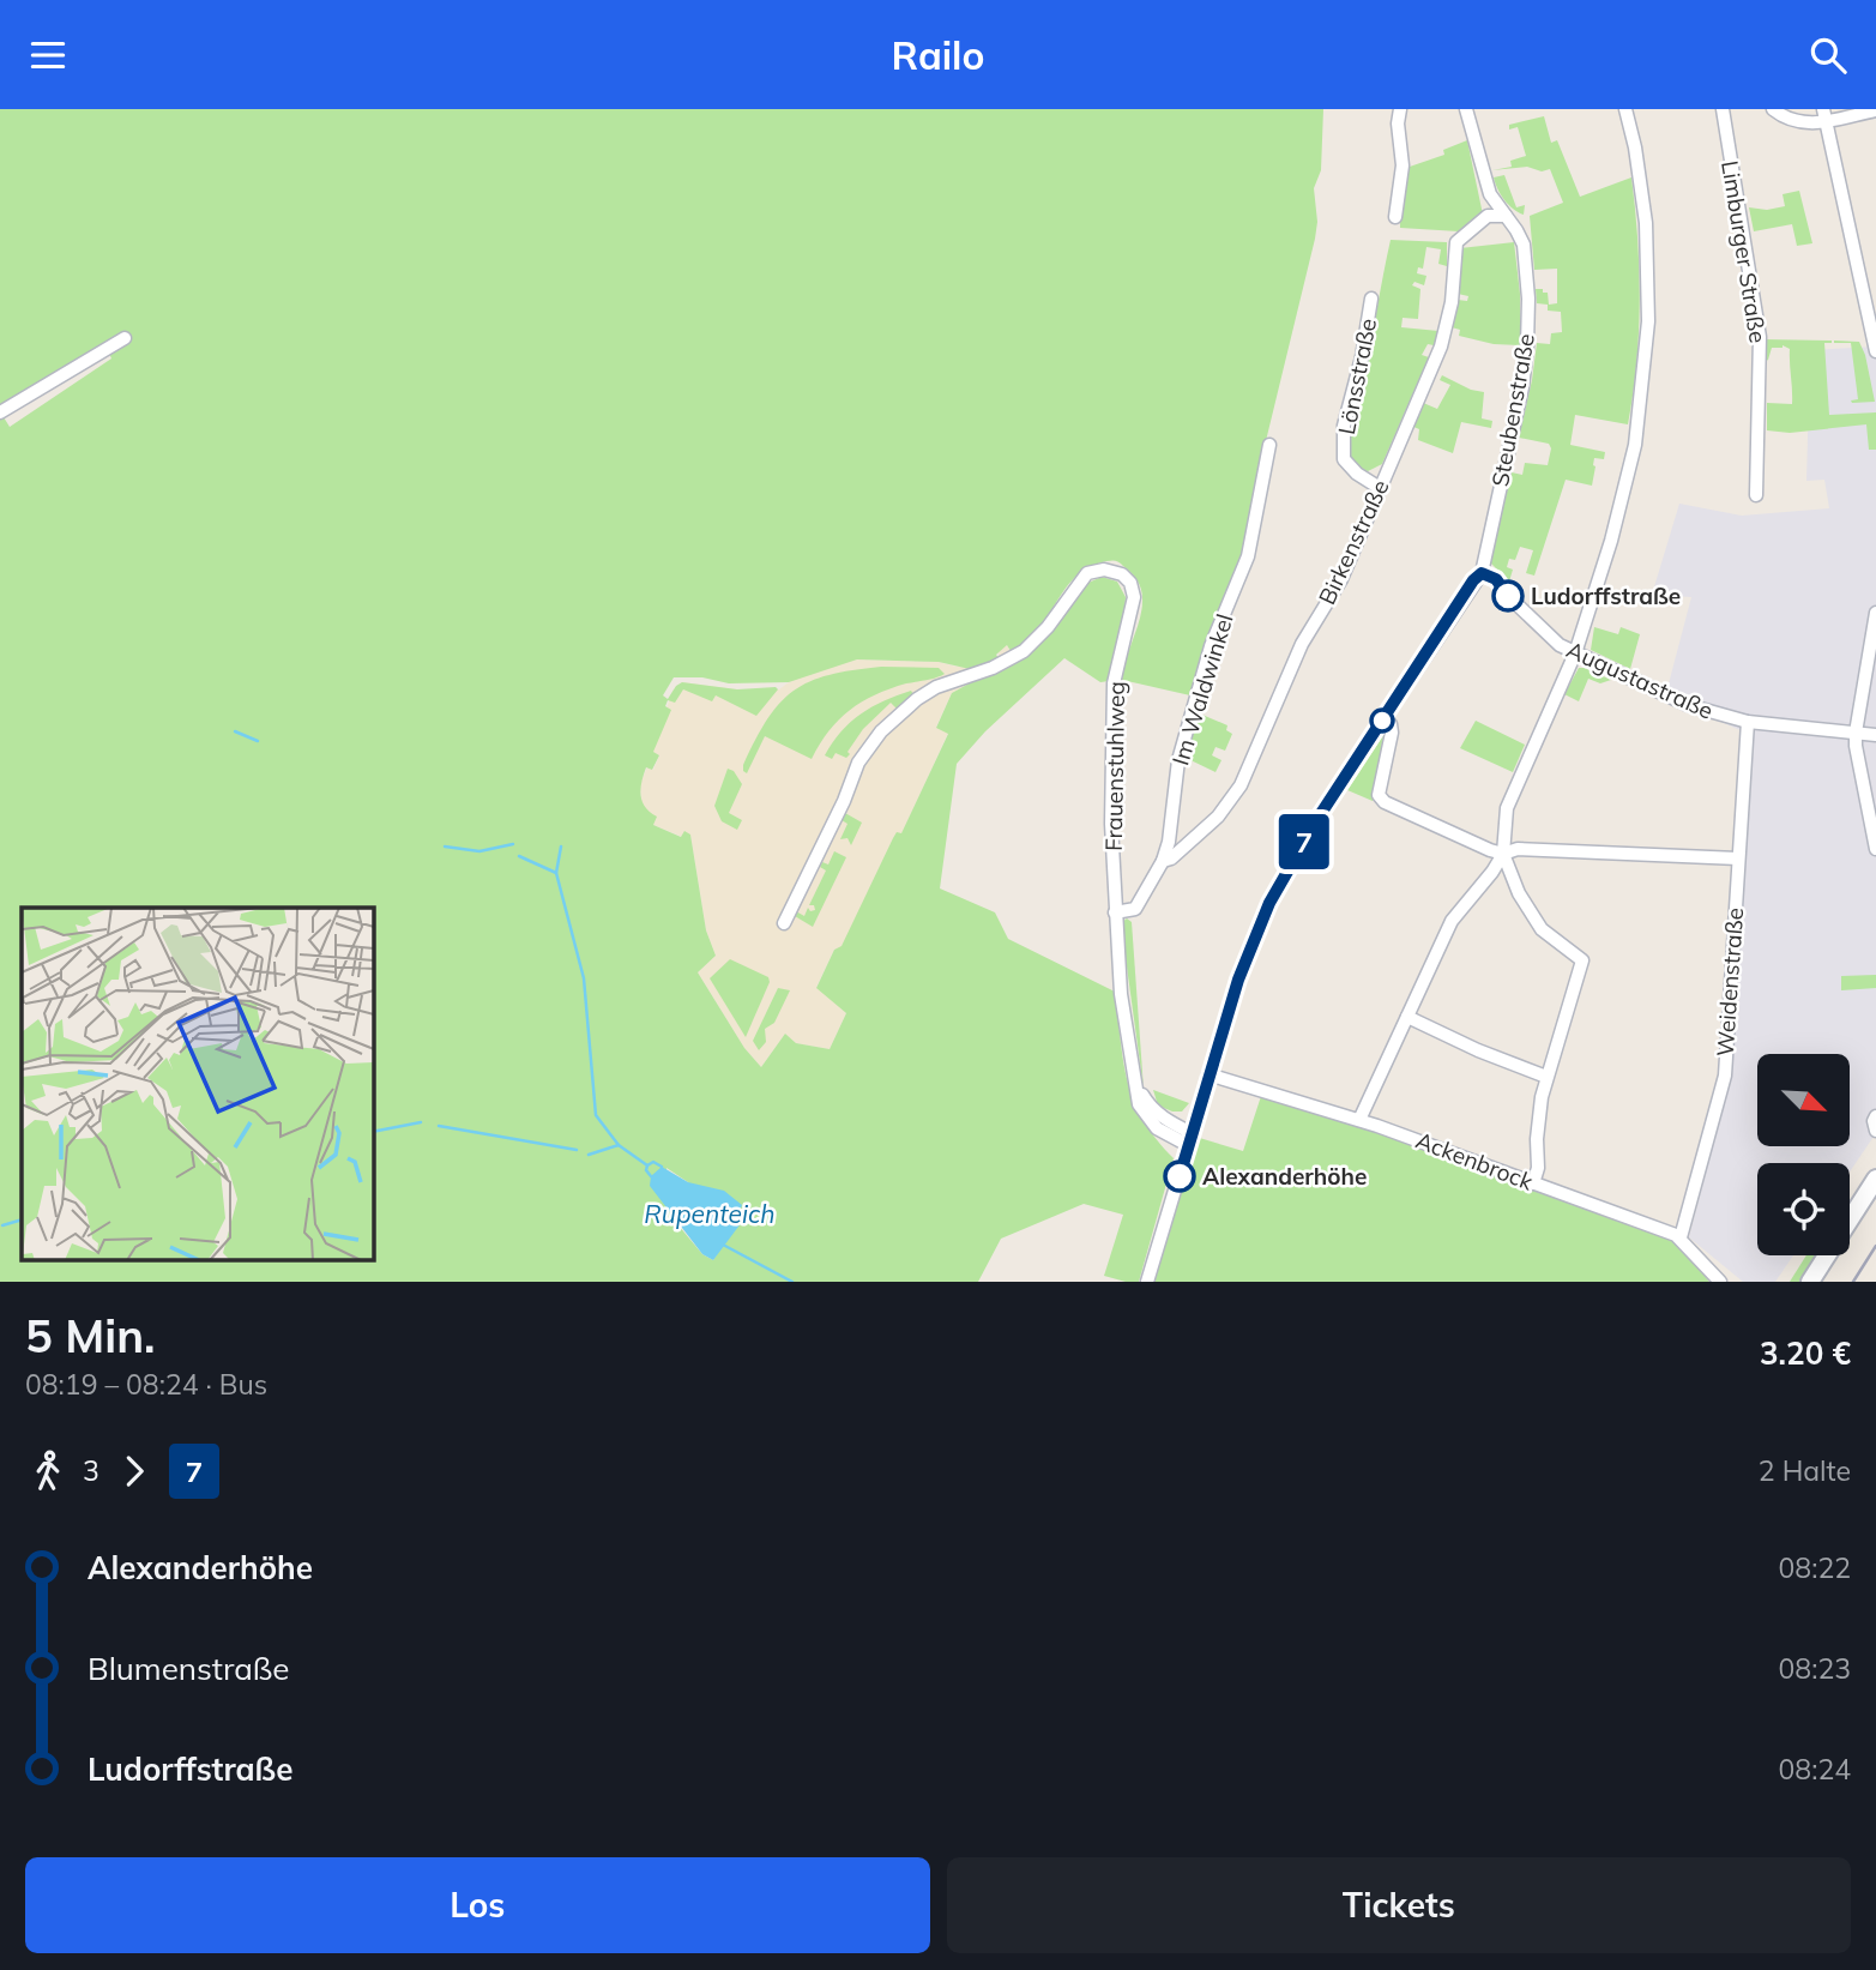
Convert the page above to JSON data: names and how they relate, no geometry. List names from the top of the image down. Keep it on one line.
{"streets":{"street":["Limburger Straße","Lönsstraße","Steubenstraße","Birkenstraße","Augustastraße","Im Waldwinkel","Frauenstuhlweg","Weidenstraße","Ackenbrock"]},"crossings":[["Lönsstraße","Birkenstraße"],["Steubenstraße","Birkenstraße"],["Steubenstraße","Augustastraße"],["Birkenstraße","Im Waldwinkel"],["Augustastraße","Weidenstraße"],["Im Waldwinkel","Frauenstuhlweg"],["Weidenstraße","Ackenbrock"]],"water":["Rupenteich"],"places":["Ludorffstraße","Alexanderhöhe"],"lines":["bus line 7"],"north":"bottom right","page":{"header":"Railo","on_map":"7","heading":["5 Min.","08:19 – 08:24 · Bus","3.20 €"],"legs":["3","7","2 Halte"],"list":[{"name":"Alexanderhöhe","value":"08:22"},{"name":"Blumenstraße","value":"08:23"},{"name":"Ludorffstraße","value":"08:24"}],"buttons":["Los","Tickets"]}}
